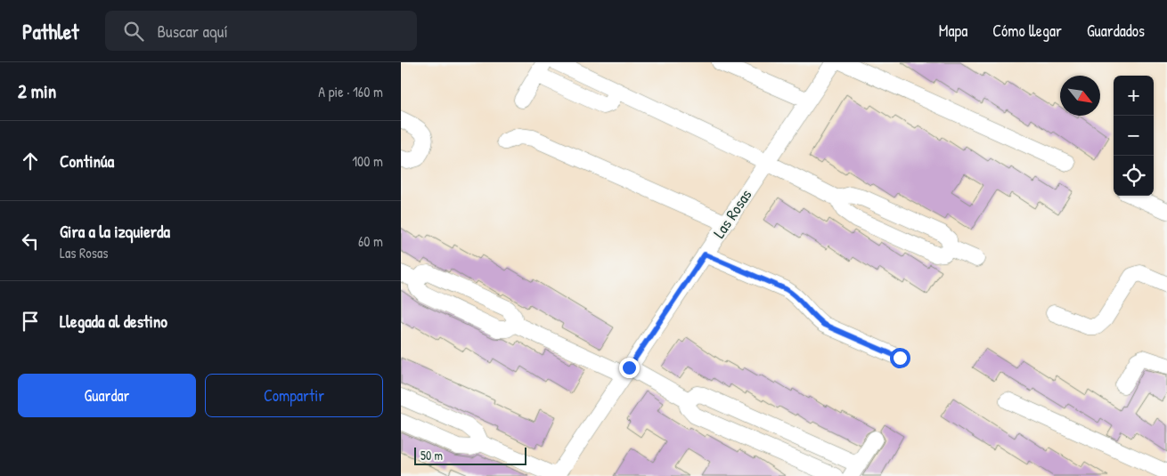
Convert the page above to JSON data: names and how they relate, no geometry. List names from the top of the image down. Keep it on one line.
{"streets":{"street":["Las Rosas"]},"scale_bar":"50 m","north":"bottom right","page":{"header":"Pathlet","search":"Buscar aquí","nav":["Mapa","Cómo llegar","Guardados"],"heading":["2 min","A pie · 160 m"],"map_buttons":["+","−"],"list":[["Continúa","100 m"],["Gira a la izquierda","Las Rosas","60 m"],"Llegada al destino"],"buttons":["Guardar","Compartir"],"scale":"50 m"}}
